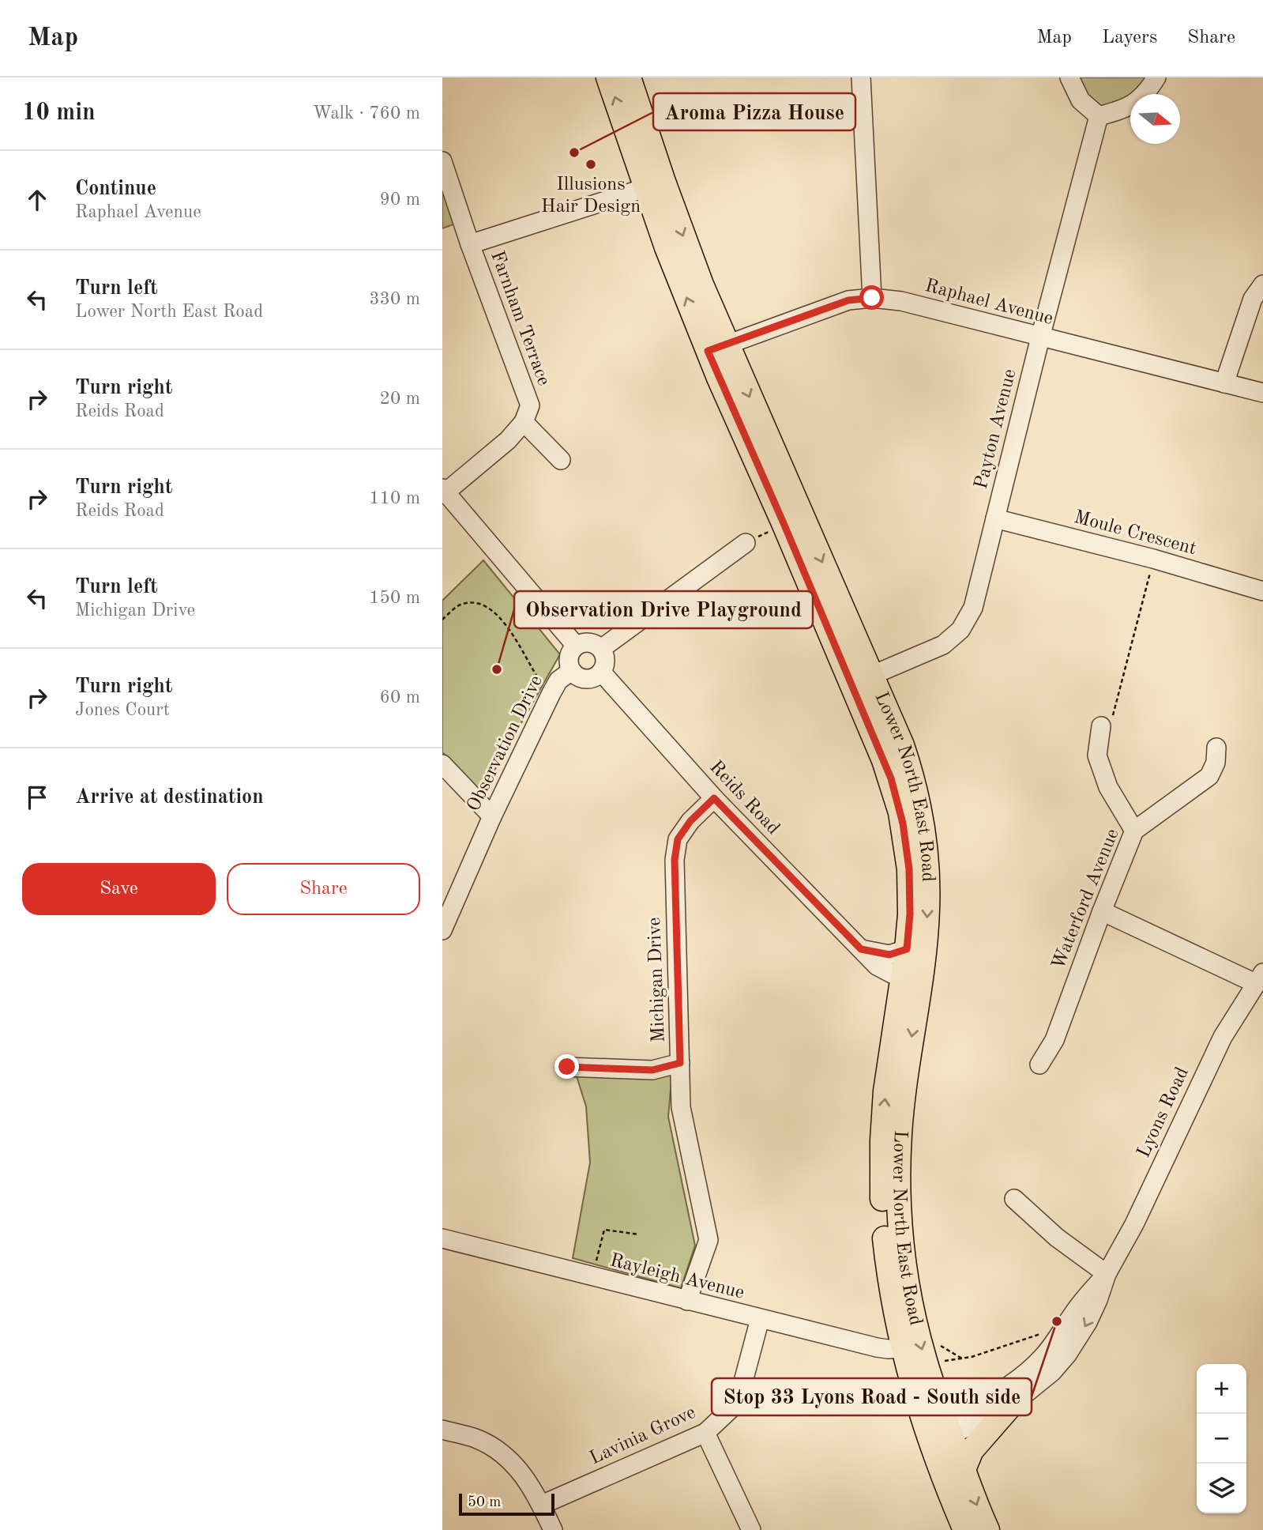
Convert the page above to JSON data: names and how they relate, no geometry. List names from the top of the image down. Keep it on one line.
{"streets":{"main road":["Lower North East Road"],"street":["Raphael Avenue","Farnham Terrace","Payton Avenue","Moule Crescent","Observation Drive","Reids Road","Waterford Avenue","Michigan Drive","Lyons Road","Rayleigh Avenue","Lavinia Grove"]},"crossings":[["Raphael Avenue","Payton Avenue"],["Raphael Avenue","Lower North East Road"],["Payton Avenue","Moule Crescent"],["Payton Avenue","Lower North East Road"],["Observation Drive","Reids Road"],["Lower North East Road","Reids Road"],["Lower North East Road","Lyons Road"],["Lower North East Road","Rayleigh Avenue"],["Reids Road","Michigan Drive"],["Michigan Drive","Rayleigh Avenue"],["Rayleigh Avenue","Lavinia Grove"]],"places":["Aroma Pizza House","Illusions Hair Design","Observation Drive Playground","Stop 33 Lyons Road - South side"],"scale_bar":"50 m","north":"right","page":{"header":"Map","nav":["Map","Layers","Share"],"heading":["10 min","Walk · 760 m"],"list":[["Continue","Raphael Avenue","90 m"],["Turn left","Lower North East Road","330 m"],["Turn right","Reids Road","20 m"],["Turn right","Reids Road","110 m"],["Turn left","Michigan Drive","150 m"],["Turn right","Jones Court","60 m"],"Arrive at destination"],"buttons":["Save","Share"],"map_buttons":["+","−"],"scale":"50 m"}}
